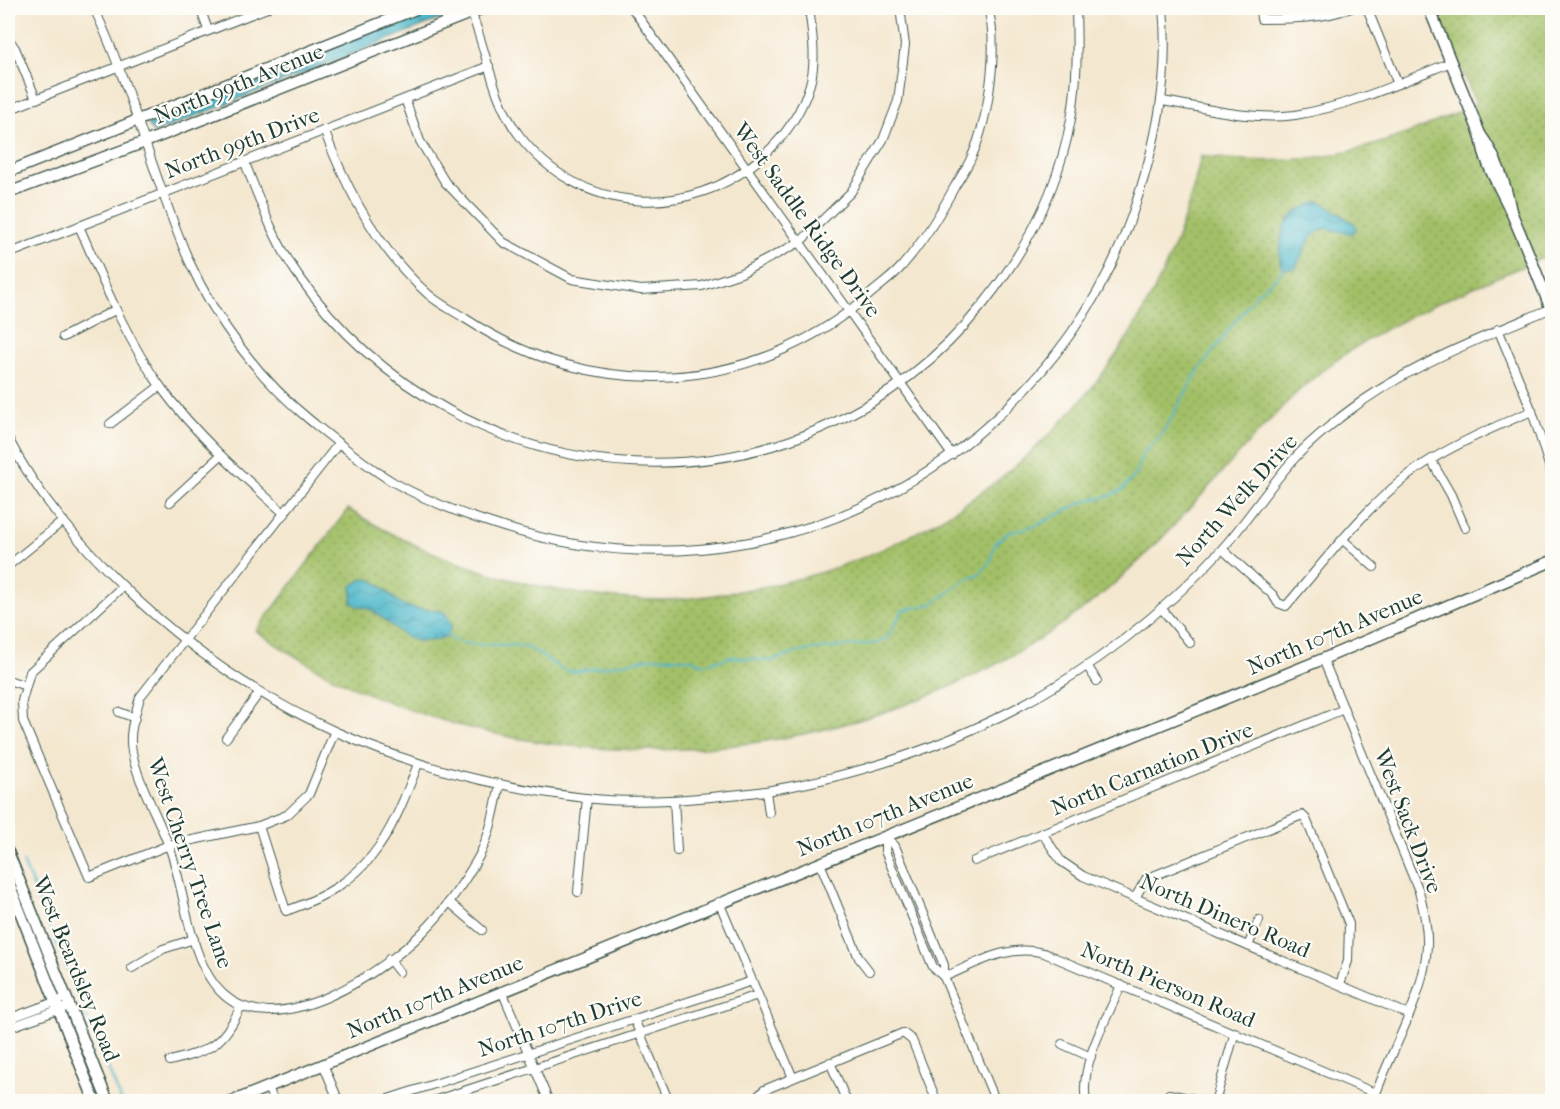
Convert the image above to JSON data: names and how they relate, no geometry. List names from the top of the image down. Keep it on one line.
{"streets":{"main road":["North 99th Avenue","North 107th Avenue","West Beardsley Road"],"street":["North 99th Drive","West Saddle Ridge Drive","North Welk Drive","North Carnation Drive","West Sack Drive","West Cherry Tree Lane","North Dinero Road","North Pierson Road","North 107th Drive"]},"crossings":[["North Welk Drive","West Cherry Tree Lane"],["North 107th Avenue","West Sack Drive"],["North Carnation Drive","West Sack Drive"],["North Carnation Drive","North Dinero Road"],["West Sack Drive","North Dinero Road"],["West Sack Drive","North Pierson Road"]]}
